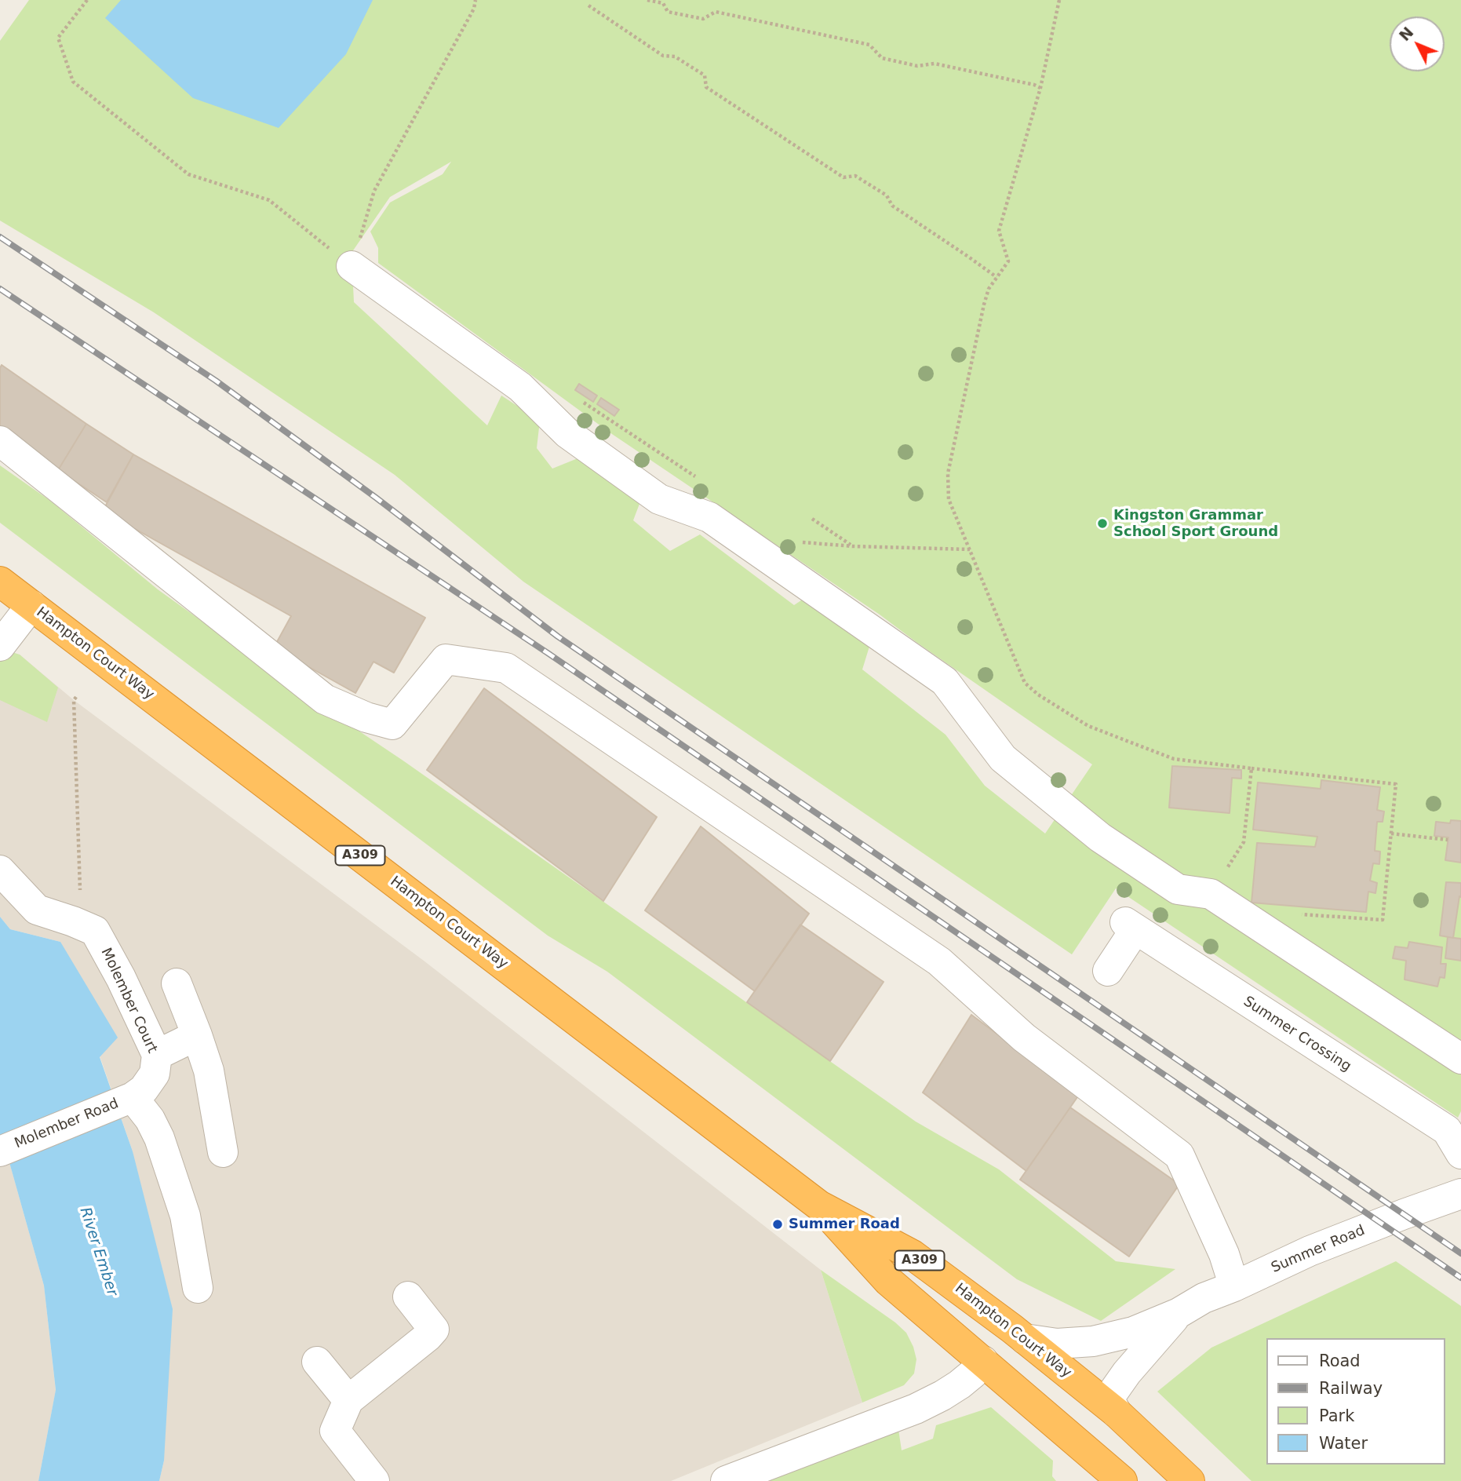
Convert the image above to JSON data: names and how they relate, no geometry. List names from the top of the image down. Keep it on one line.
{"streets":{"highway":["Hampton Court Way","A309"],"street":["Molember Court","Summer Crossing","Molember Road","Summer Road"]},"crossings":[["Hampton Court Way","Summer Road"],["Molember Court","Molember Road"]],"water":["River Ember"],"places":["Kingston Grammar School Sport Ground","Summer Road"],"legend":["Road","Railway","Park","Water"],"north":"top left"}
